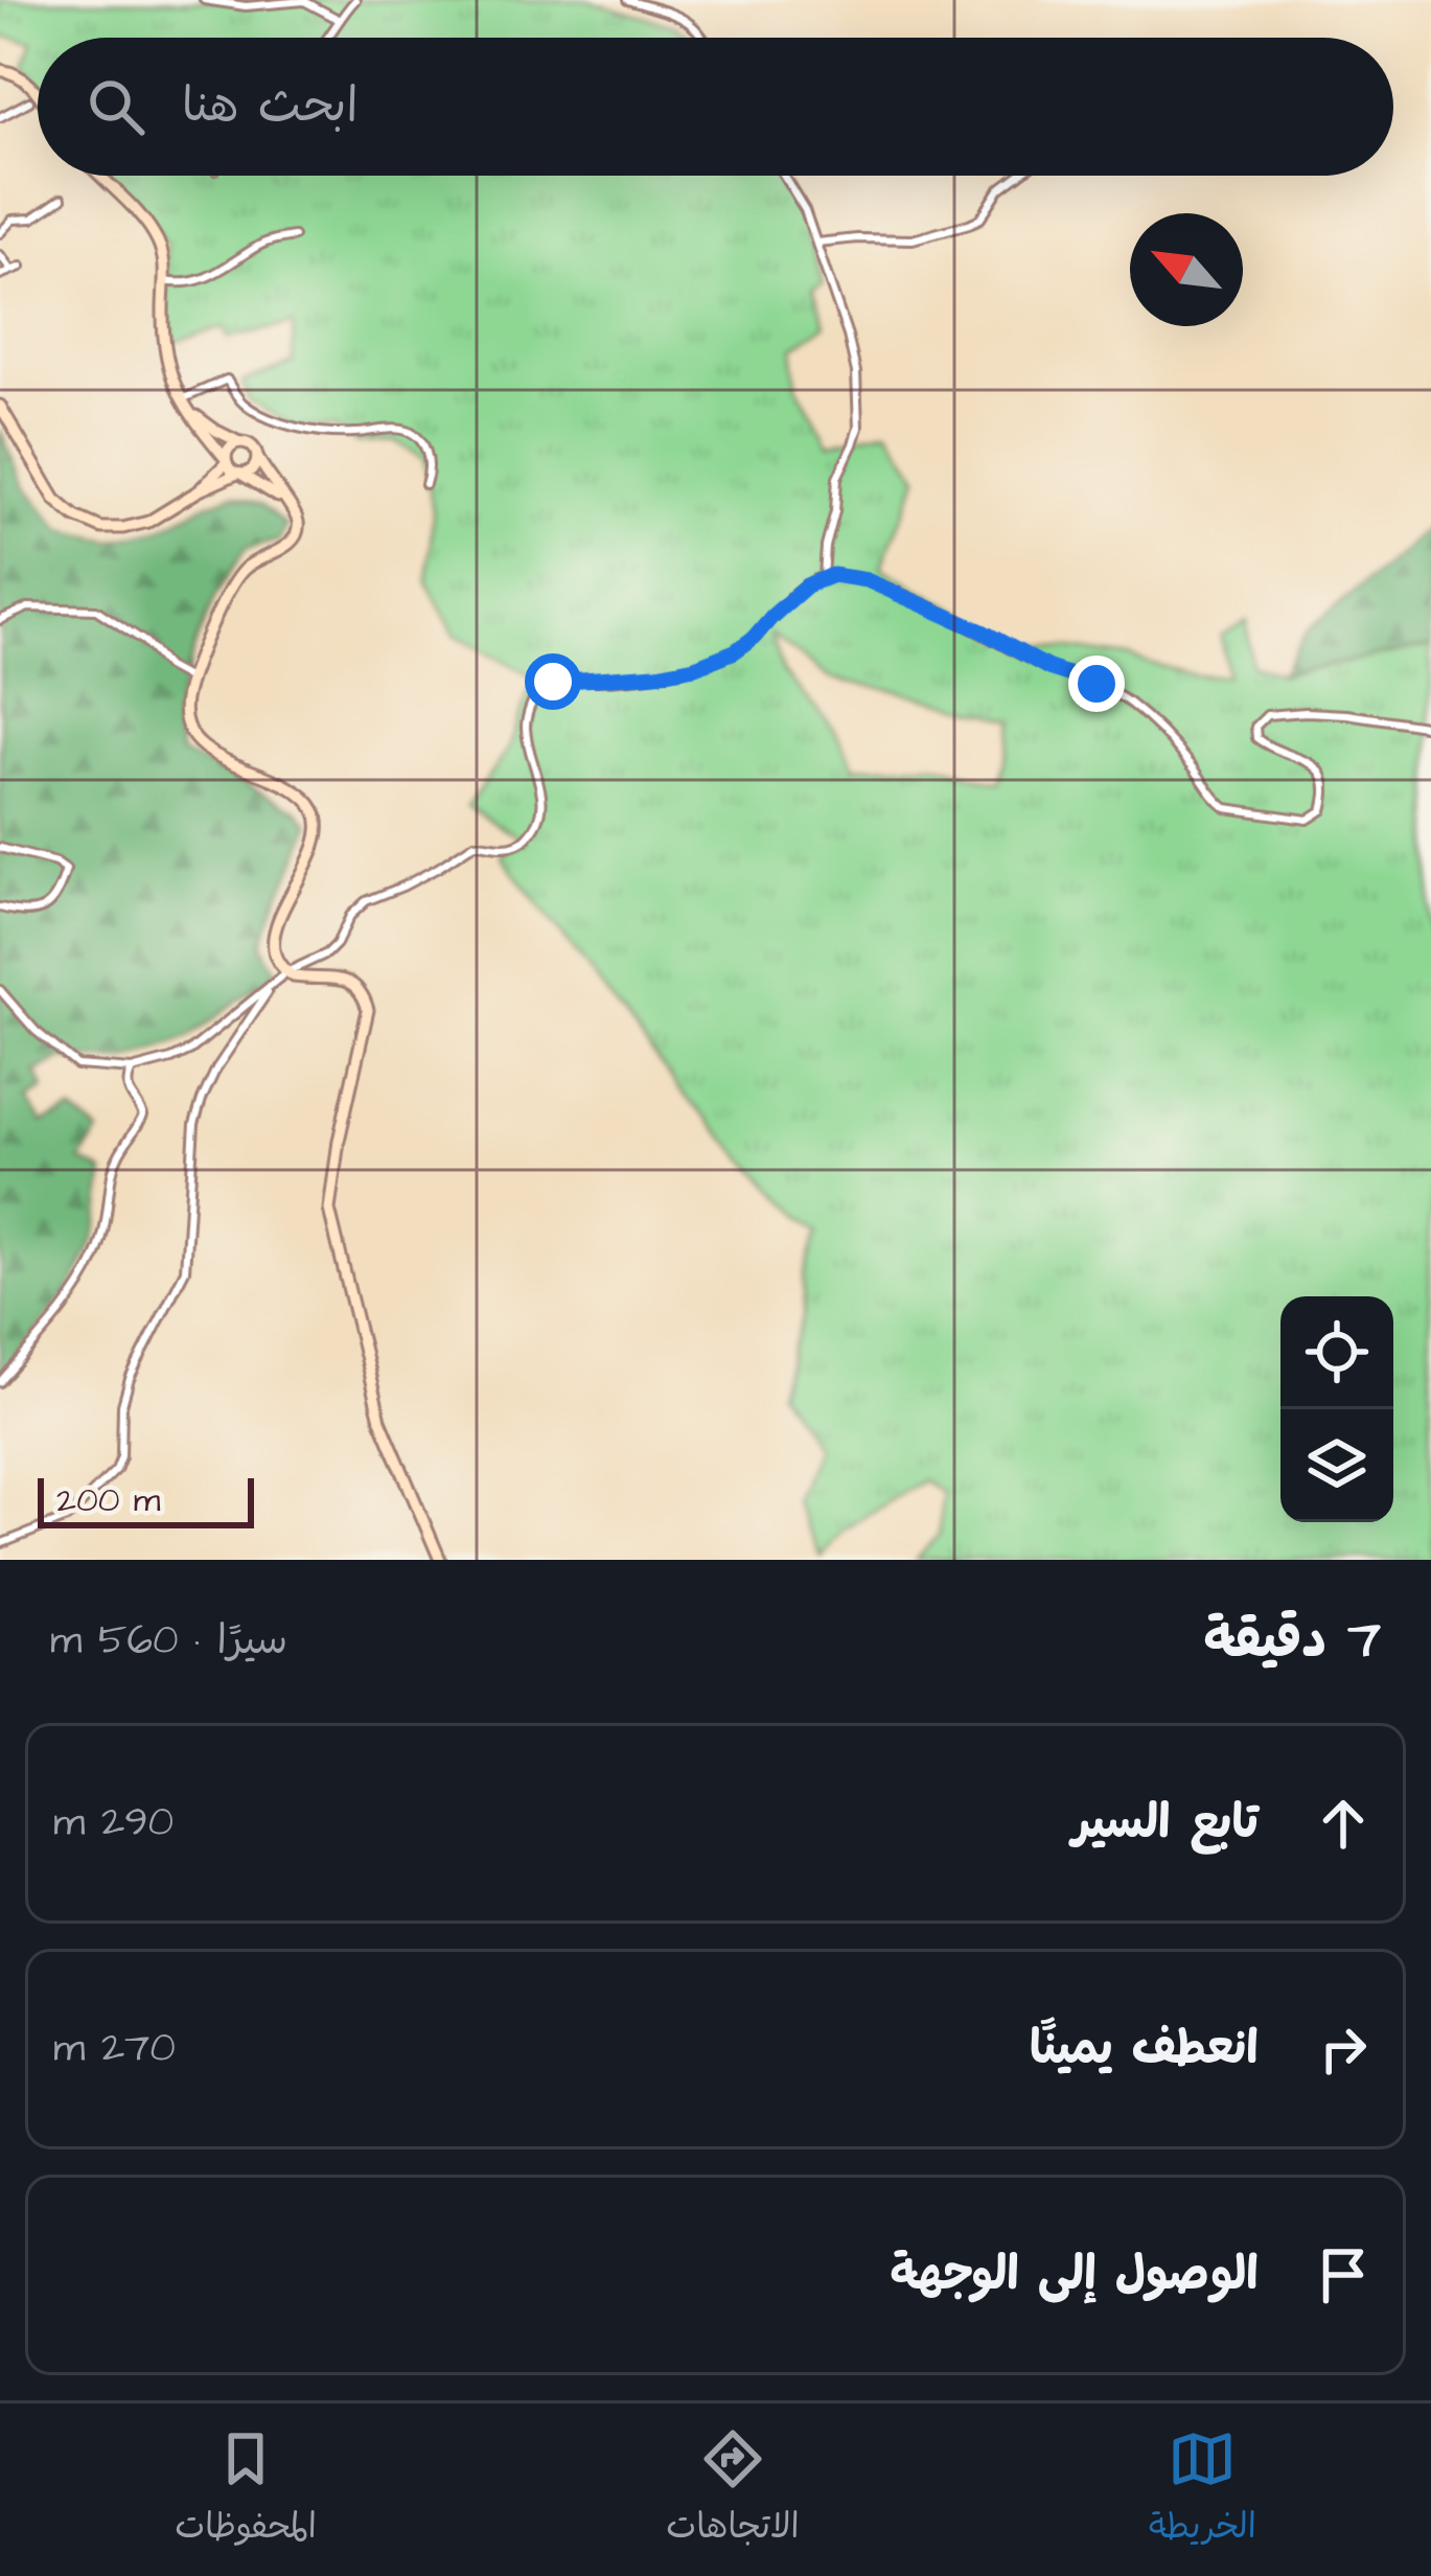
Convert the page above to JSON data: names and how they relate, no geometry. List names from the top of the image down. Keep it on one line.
{"scale_bar":"200 m","north":"top left","page":{"search":"ابحث هنا","scale":"200 m","heading":["7 دقيقة","سيرًا · 560 m"],"list":[["تابع السير","290 m"],["انعطف يمينًا","270 m"],"الوصول إلى الوجهة"],"nav":["الخريطة","الاتجاهات","المحفوظات"]}}
